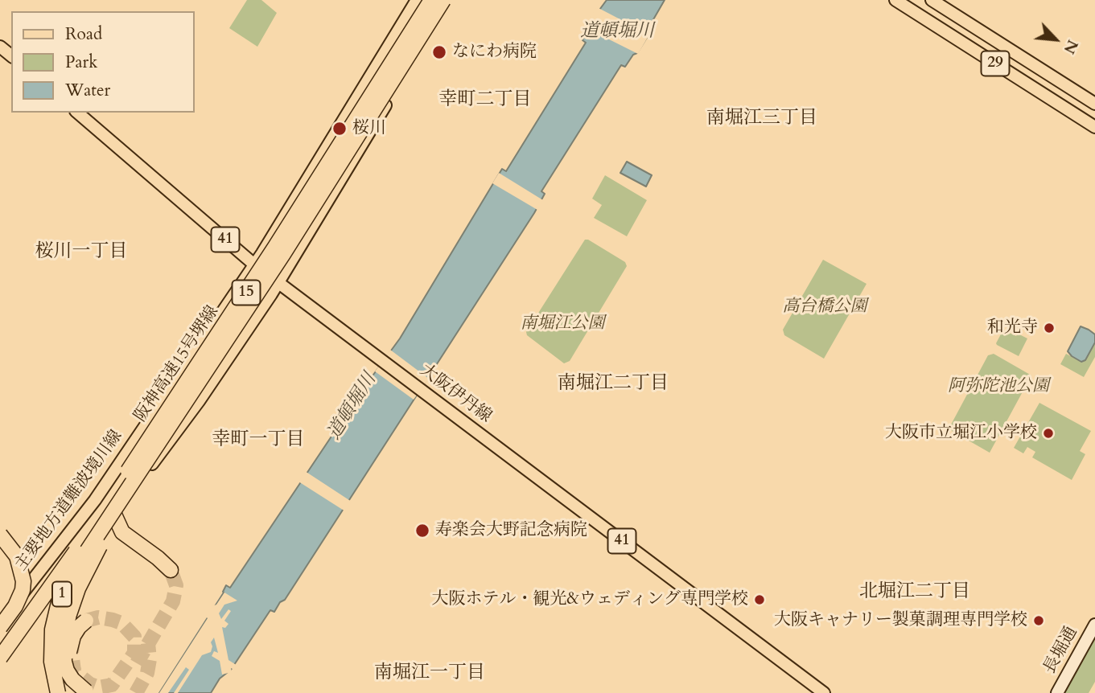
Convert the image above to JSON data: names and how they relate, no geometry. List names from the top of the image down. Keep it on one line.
{"streets":{"highway":["15","阪神高速15号堺線","1"],"main road":["29","41","大阪伊丹線","主要地方道難波境川線","長堀通"]},"crossings":[["阪神高速15号堺線","1"],["大阪伊丹線","主要地方道難波境川線"]],"districts":["幸町二丁目","南堀江三丁目","桜川一丁目","南堀江二丁目","幸町一丁目","北堀江二丁目","南堀江一丁目"],"water":["道頓堀川"],"parks":["高台橋公園","南堀江公園","阿弥陀池公園"],"places":["なにわ病院","桜川","和光寺","大阪市立堀江小学校","寿楽会大野記念病院","大阪ホテル・観光&ウェディング専門学校","大阪キャナリー製菓調理専門学校"],"legend":["Road","Park","Water"],"north":"bottom right"}
